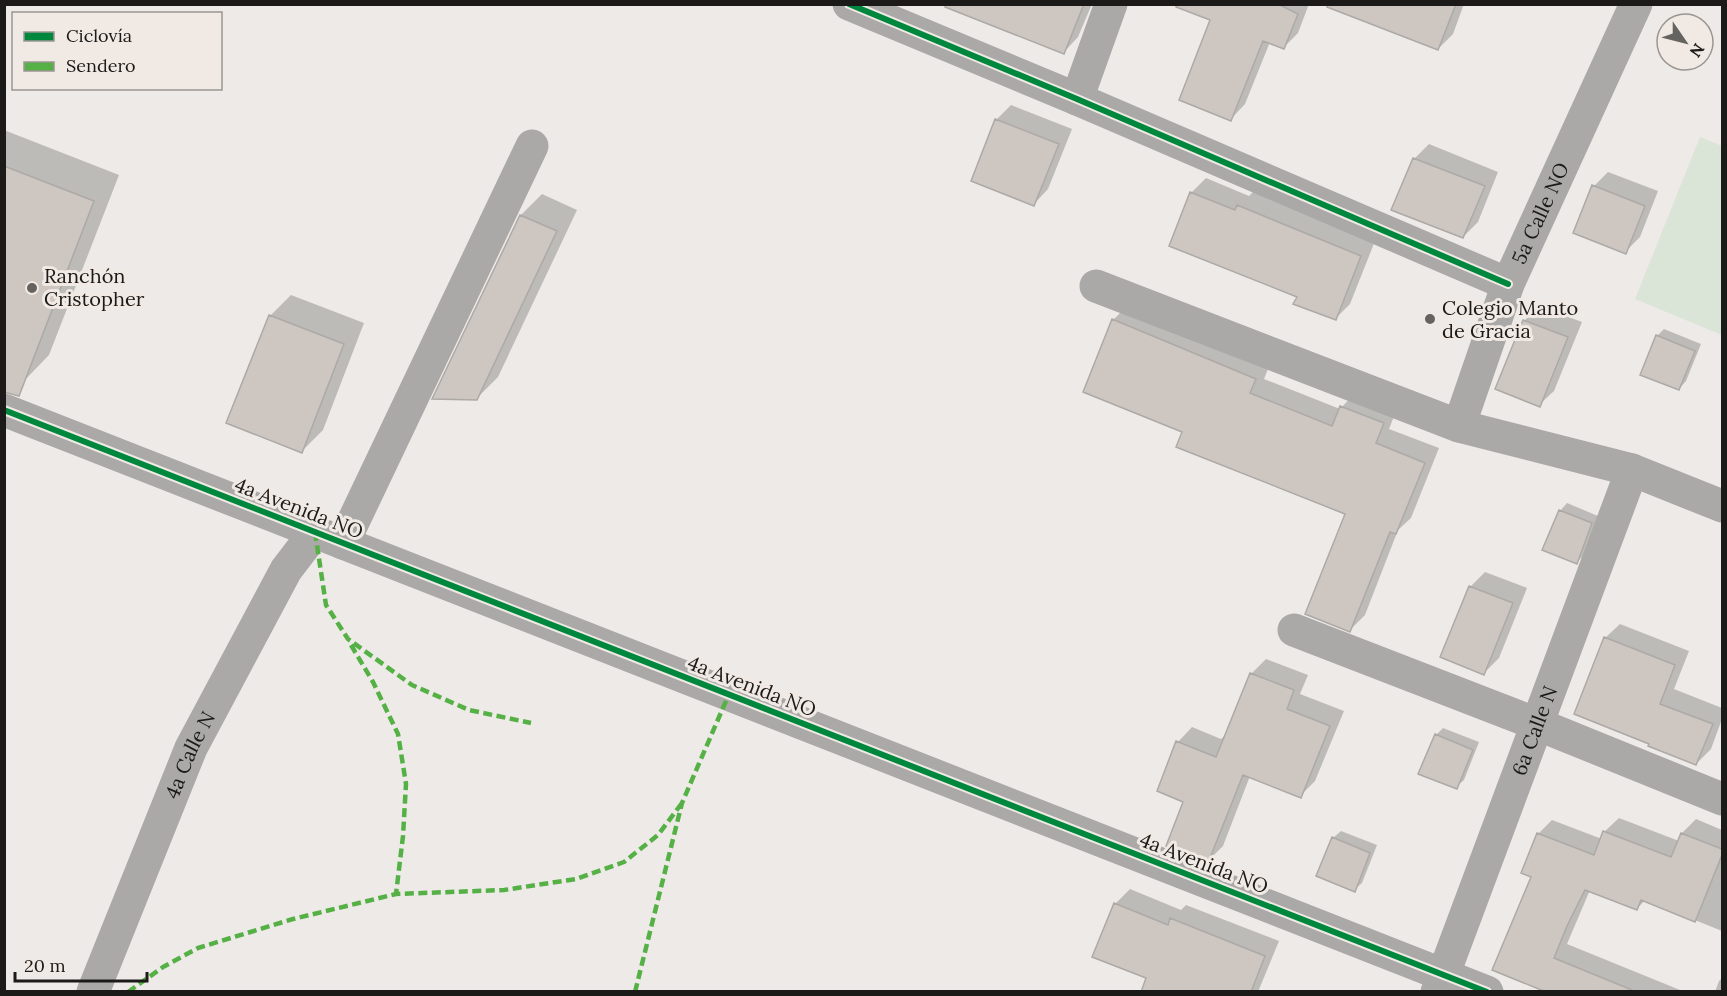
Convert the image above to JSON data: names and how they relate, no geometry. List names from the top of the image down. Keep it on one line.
{"streets":{"street":["5a Calle NO","4a Avenida NO","6a Calle N","4a Calle N"]},"crossings":[["4a Avenida NO","6a Calle N"],["4a Avenida NO","4a Calle N"]],"places":["Ranchón Cristopher","Colegio Manto de Gracia"],"legend":["Ciclovía","Sendero"],"scale_bar":"20 m","north":"bottom right"}
